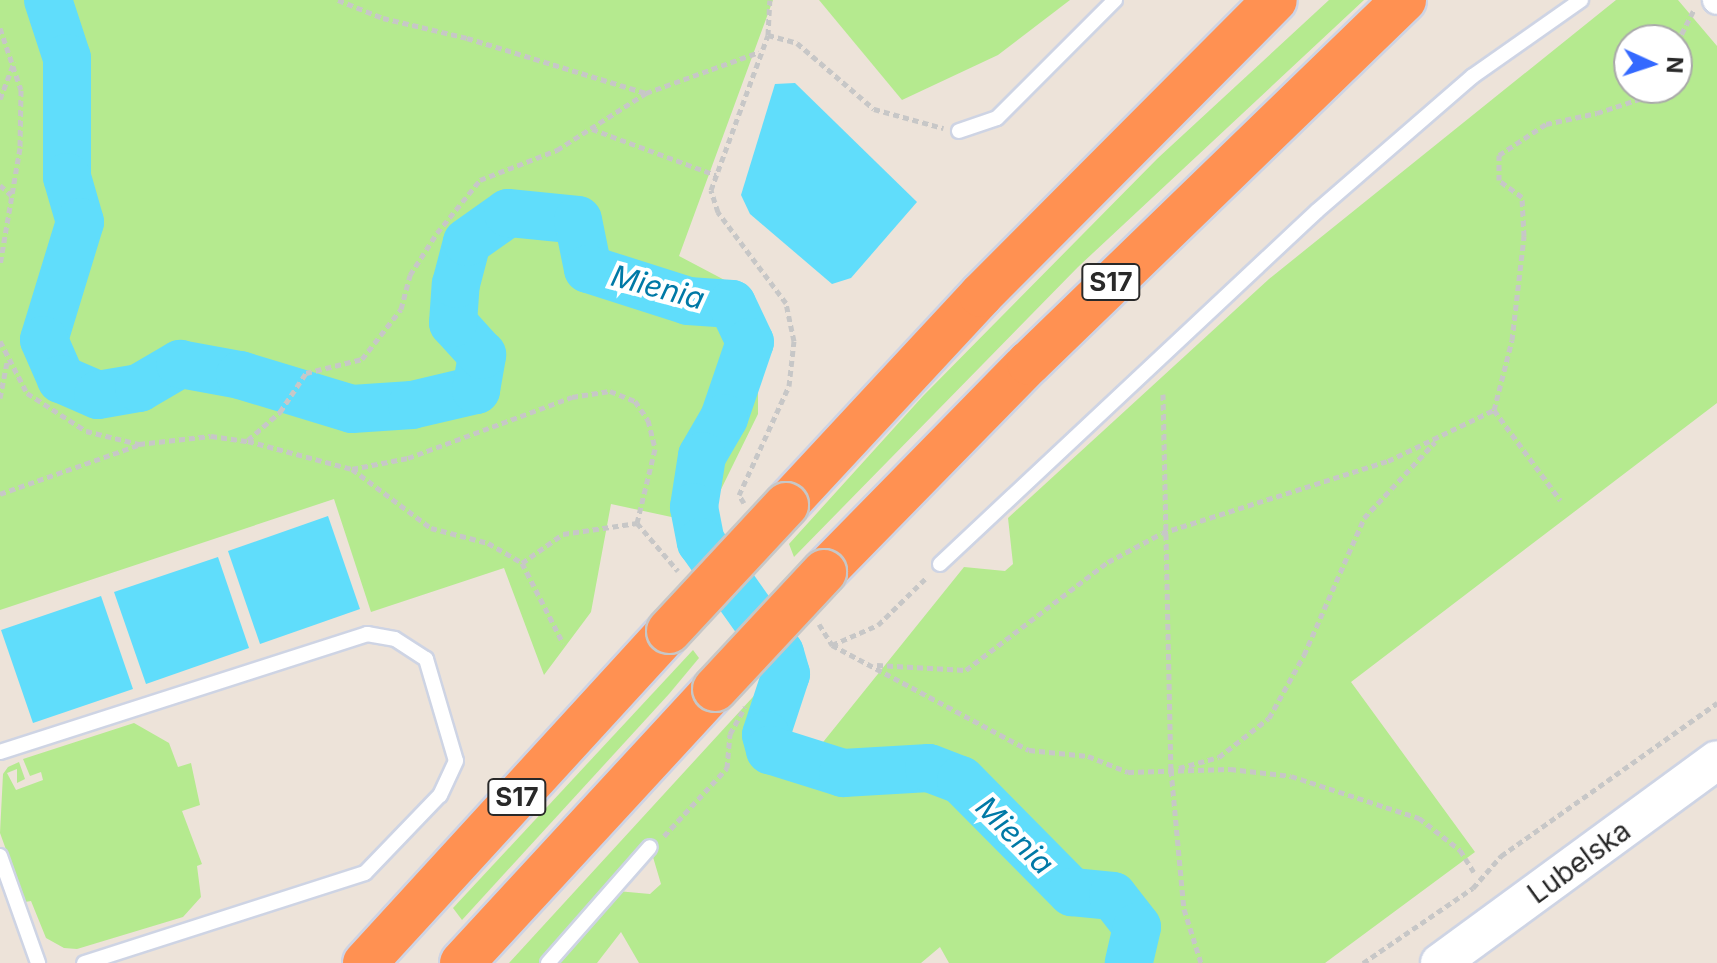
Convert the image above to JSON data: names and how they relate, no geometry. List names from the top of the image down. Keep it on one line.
{"streets":{"highway":["S17"],"main road":["Lubelska"]},"water":["Mienia"],"north":"right"}
